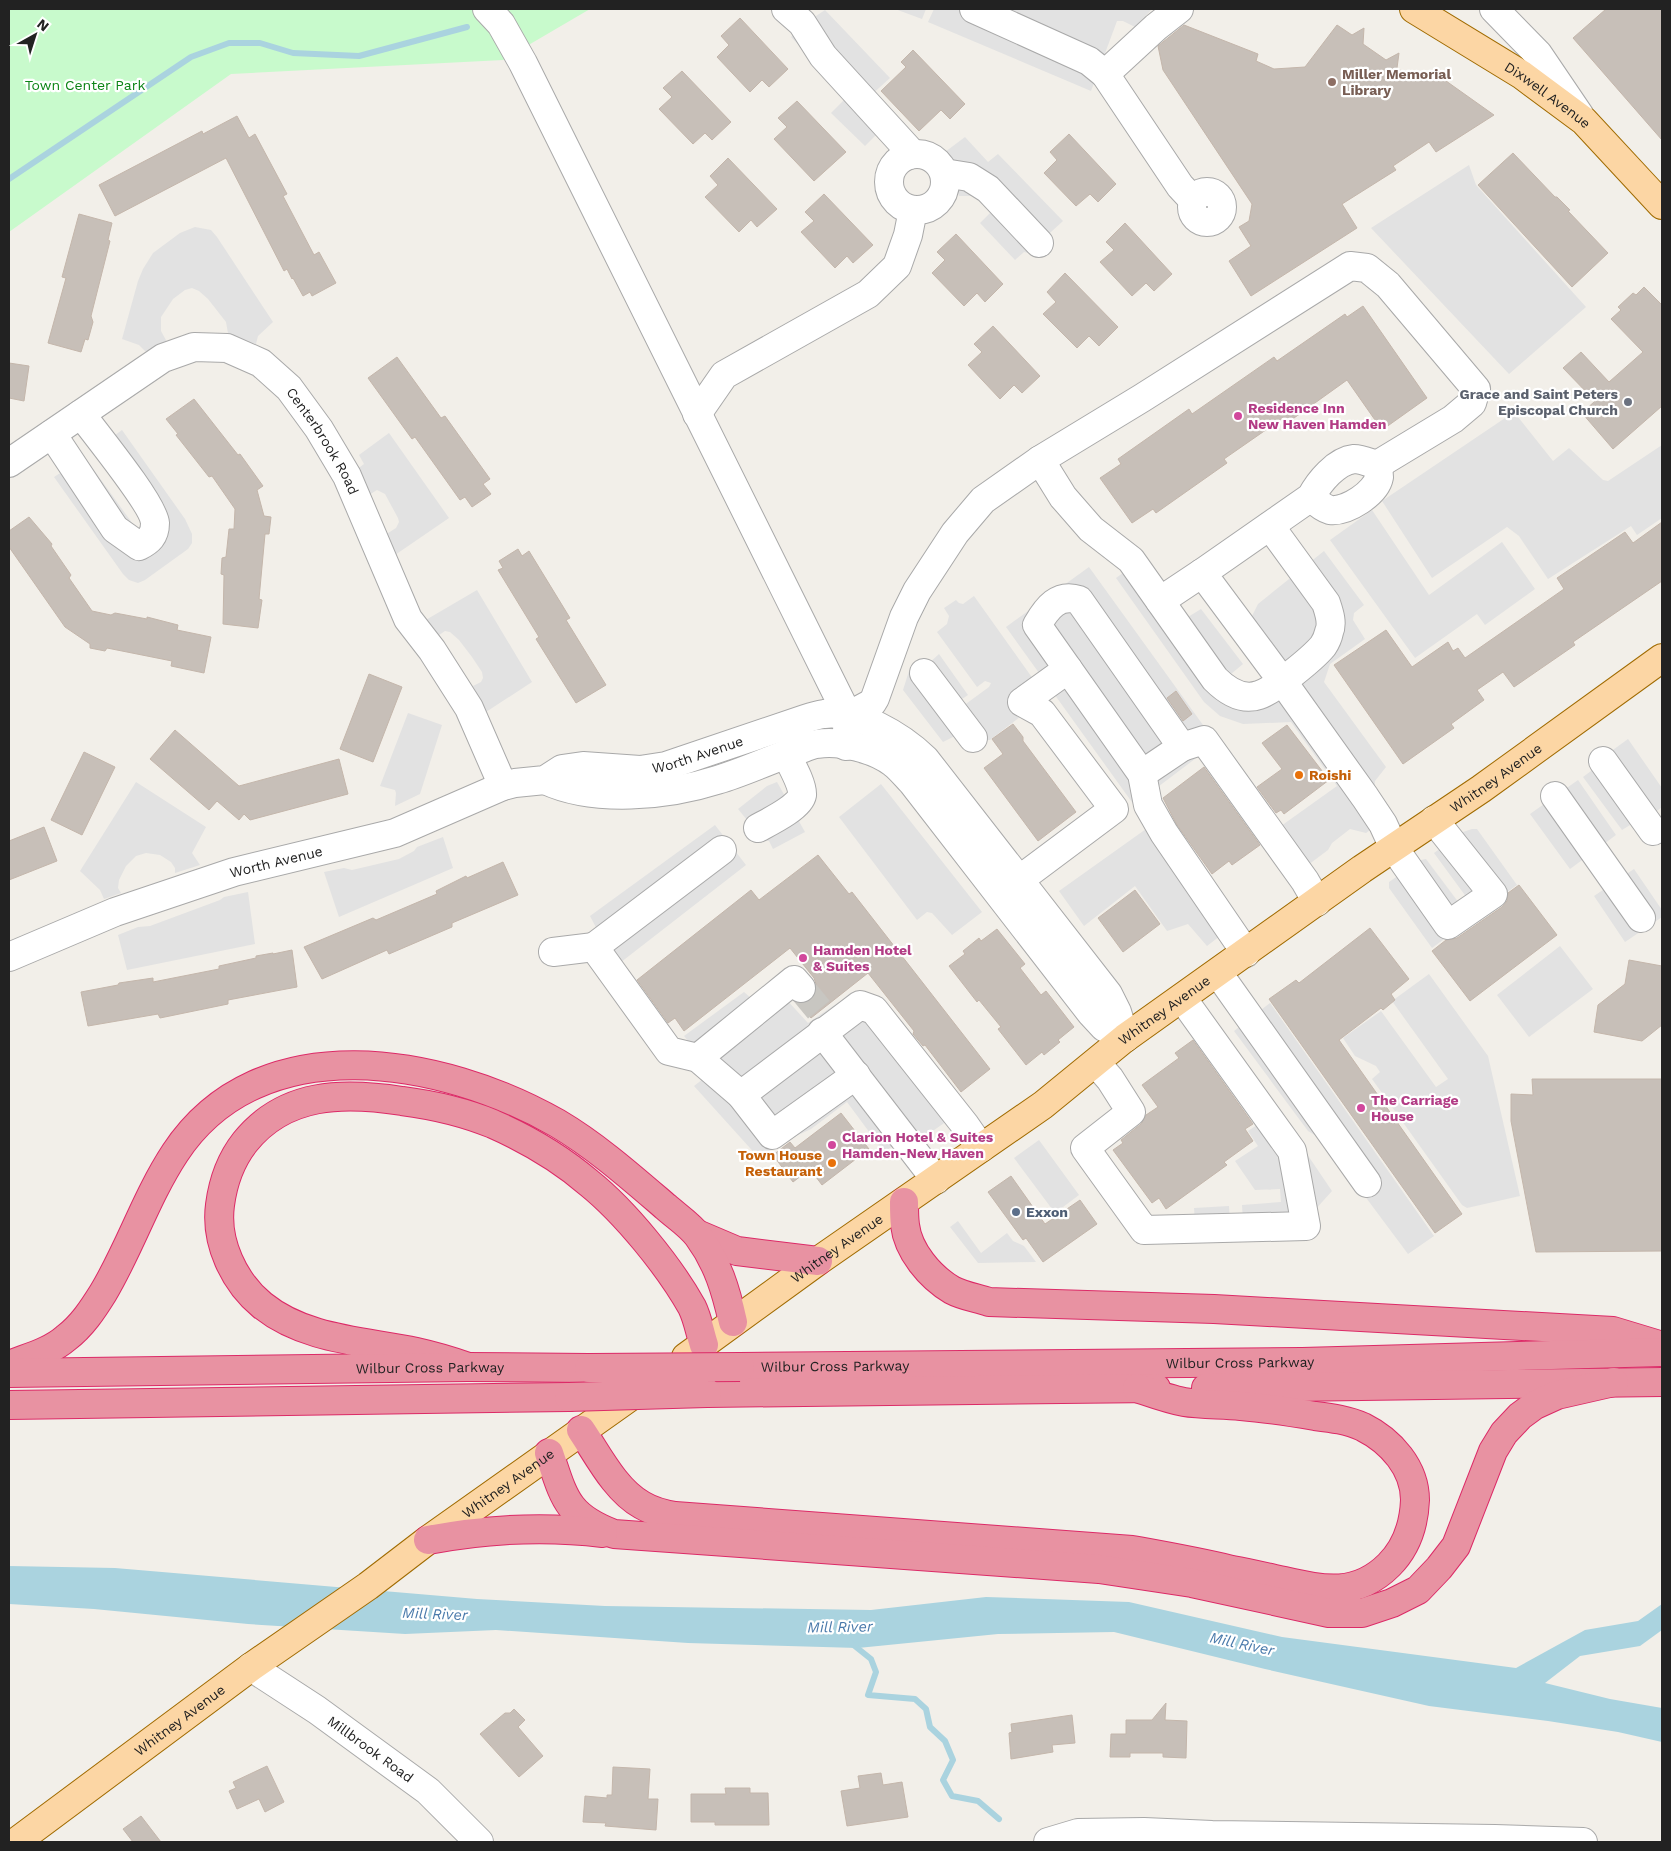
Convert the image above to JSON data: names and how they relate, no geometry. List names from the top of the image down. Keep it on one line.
{"streets":{"highway":["Wilbur Cross Parkway"],"main road":["Dixwell Avenue","Whitney Avenue"],"street":["Centerbrook Road","Worth Avenue","Millbrook Road"]},"crossings":[["Centerbrook Road","Worth Avenue"],["Worth Avenue","Whitney Avenue"],["Whitney Avenue","Millbrook Road"]],"water":["Mill River"],"parks":["Town Center Park"],"places":["Miller Memorial Library","Grace and Saint Peters Episcopal Church","Residence Inn New Haven Hamden","Roishi","Hamden Hotel & Suites","The Carriage House","Clarion Hotel & Suites Hamden-New Haven","Town House Restaurant","Exxon"],"north":"top right"}
